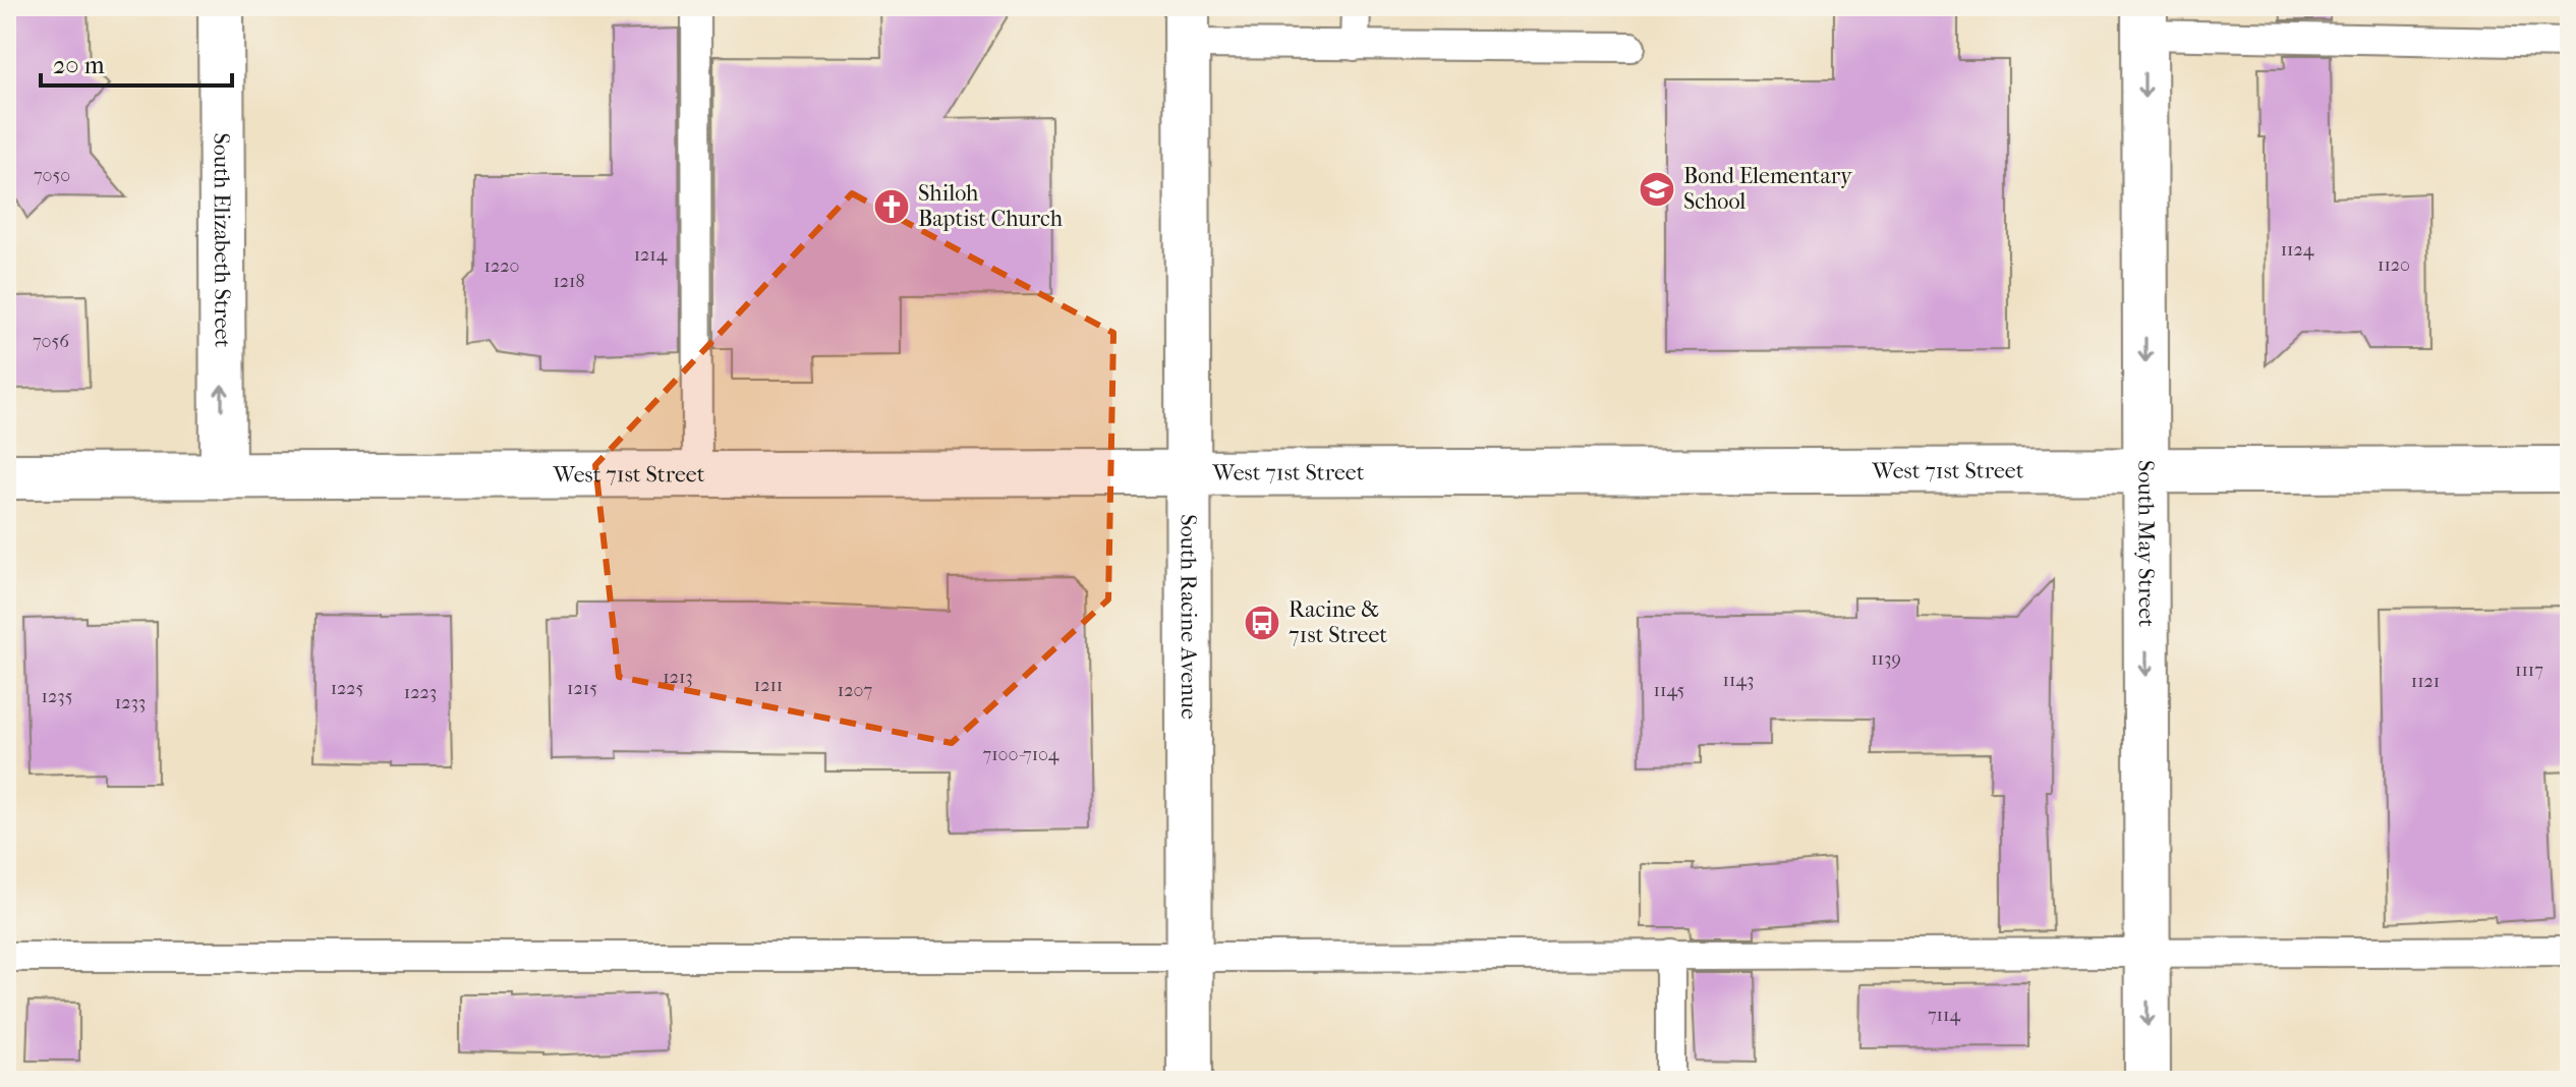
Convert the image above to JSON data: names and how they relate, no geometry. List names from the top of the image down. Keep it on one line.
{"streets":{"street":["South Elizabeth Street","West 71st Street","South May Street","South Racine Avenue"]},"crossings":[["South Elizabeth Street","West 71st Street"],["West 71st Street","South May Street"],["West 71st Street","South Racine Avenue"]],"one_way":["South Elizabeth Street","South May Street"],"places":{"school or university":["Bond Elementary School"],"church":["Shiloh Baptist Church"],"bus stop":["Racine & 71st Street"]},"house_numbers":["7050","1124","1214","1120","1220","1218","7056","1139","1117","1213","1143","1121","1211","1225","1215","1207","1145","1223","1235","1233","7100-7104","7114"],"scale_bar":"20 m"}
